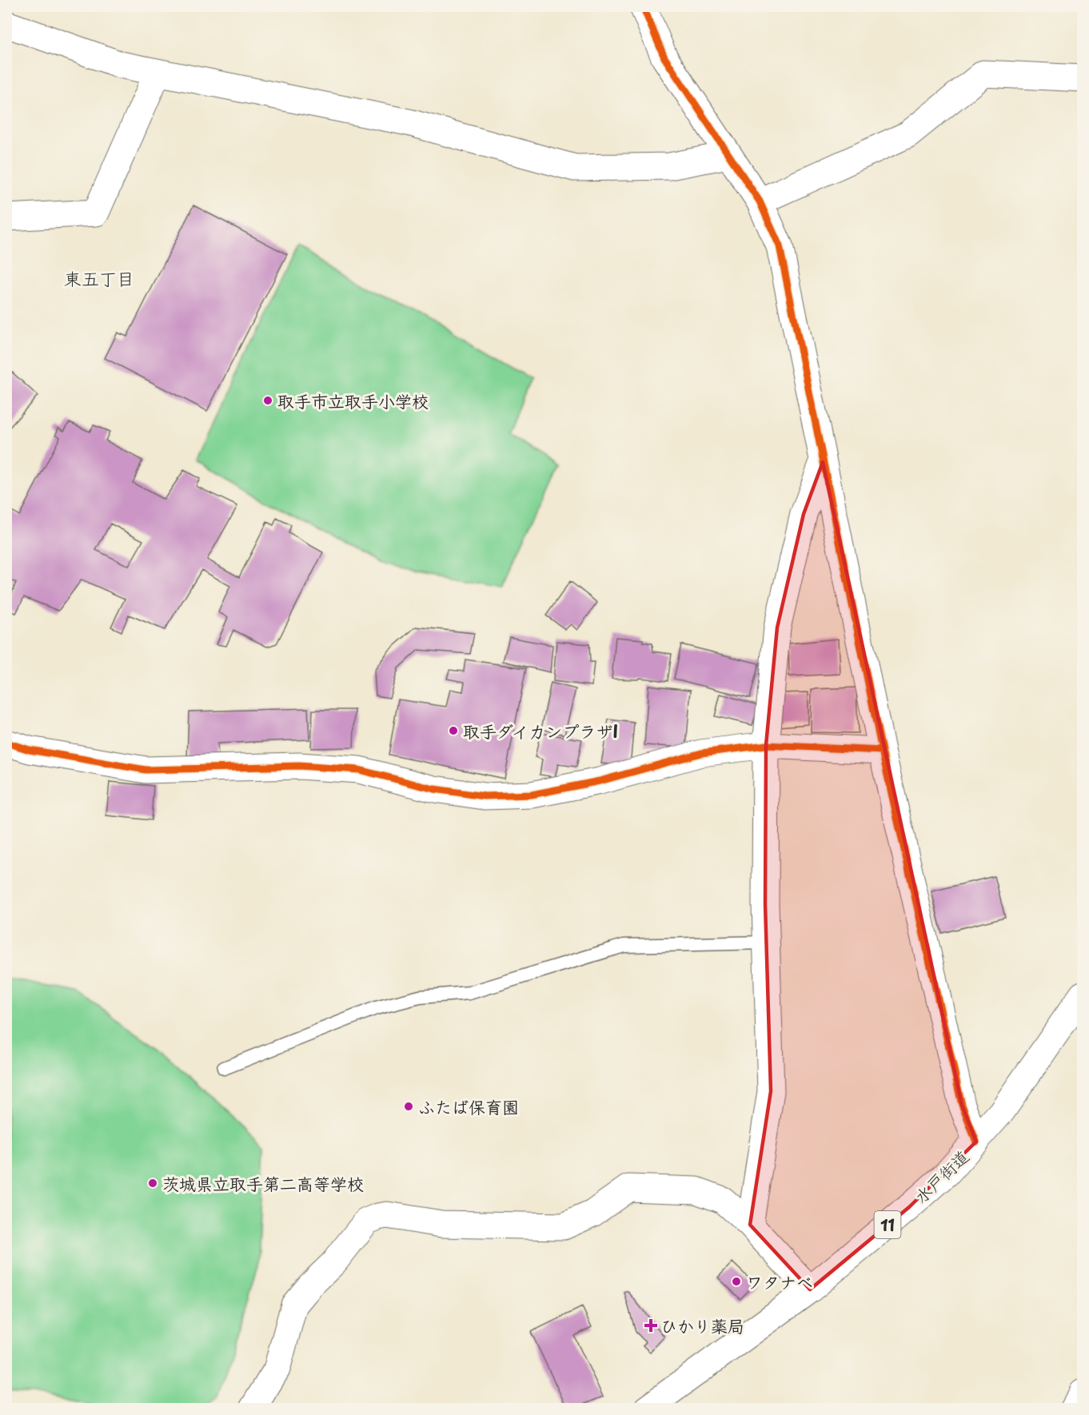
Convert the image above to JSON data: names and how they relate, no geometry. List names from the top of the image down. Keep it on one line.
{"streets":{"street":["水戸街道","11"]},"districts":["東五丁目"],"places":{"other":["取手市立取手小学校","取手ダイカンプラザI","ふたば保育園","茨城県立取手第二高等学校","ワタナベ"],"health":["ひかり薬局"]}}
